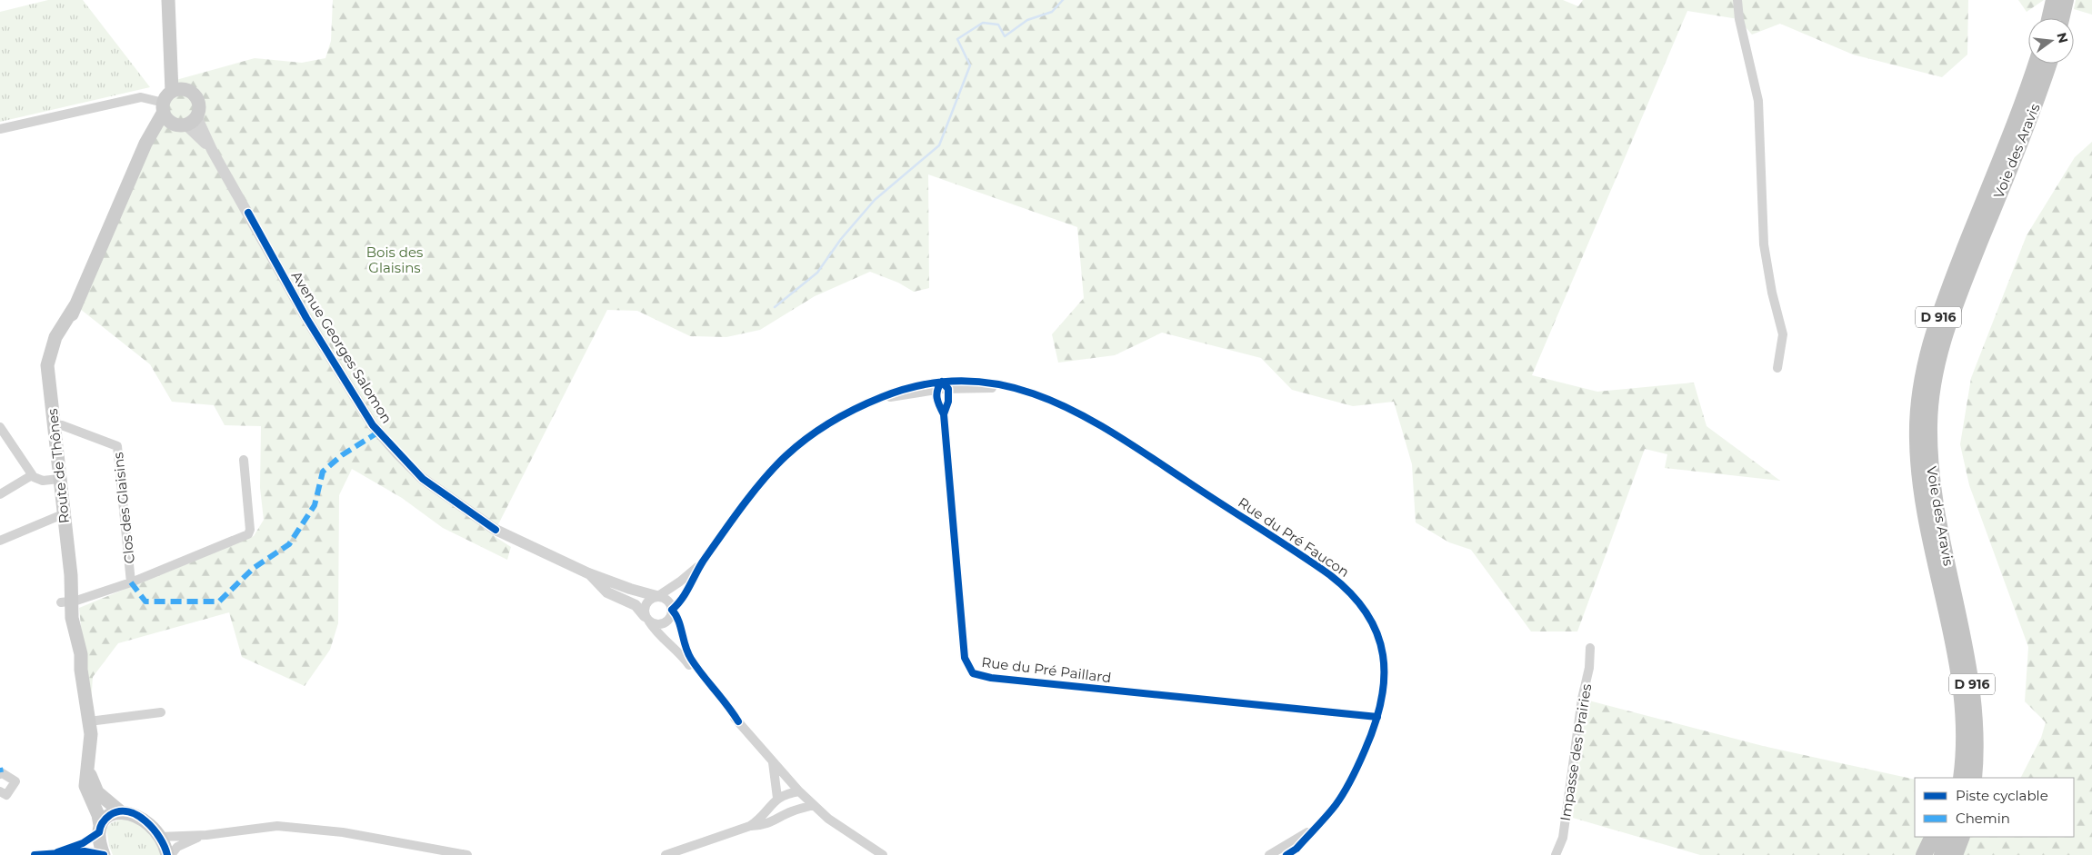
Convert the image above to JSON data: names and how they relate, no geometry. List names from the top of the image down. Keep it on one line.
{"streets":{"highway":["Voie des Aravis","D 916"],"main road":["Route de Thônes"],"street":["Avenue Georges Salomon","Clos des Glaisins","Rue du Pré Faucon","Rue du Pré Paillard","Impasse des Prairies"]},"crossings":[["Avenue Georges Salomon","Route de Thônes"],["Avenue Georges Salomon","Rue du Pré Faucon"],["Route de Thônes","Clos des Glaisins"],["Rue du Pré Faucon","Rue du Pré Paillard"]],"parks":["Bois des Glaisins"],"legend":["Piste cyclable","Chemin"],"north":"right"}
